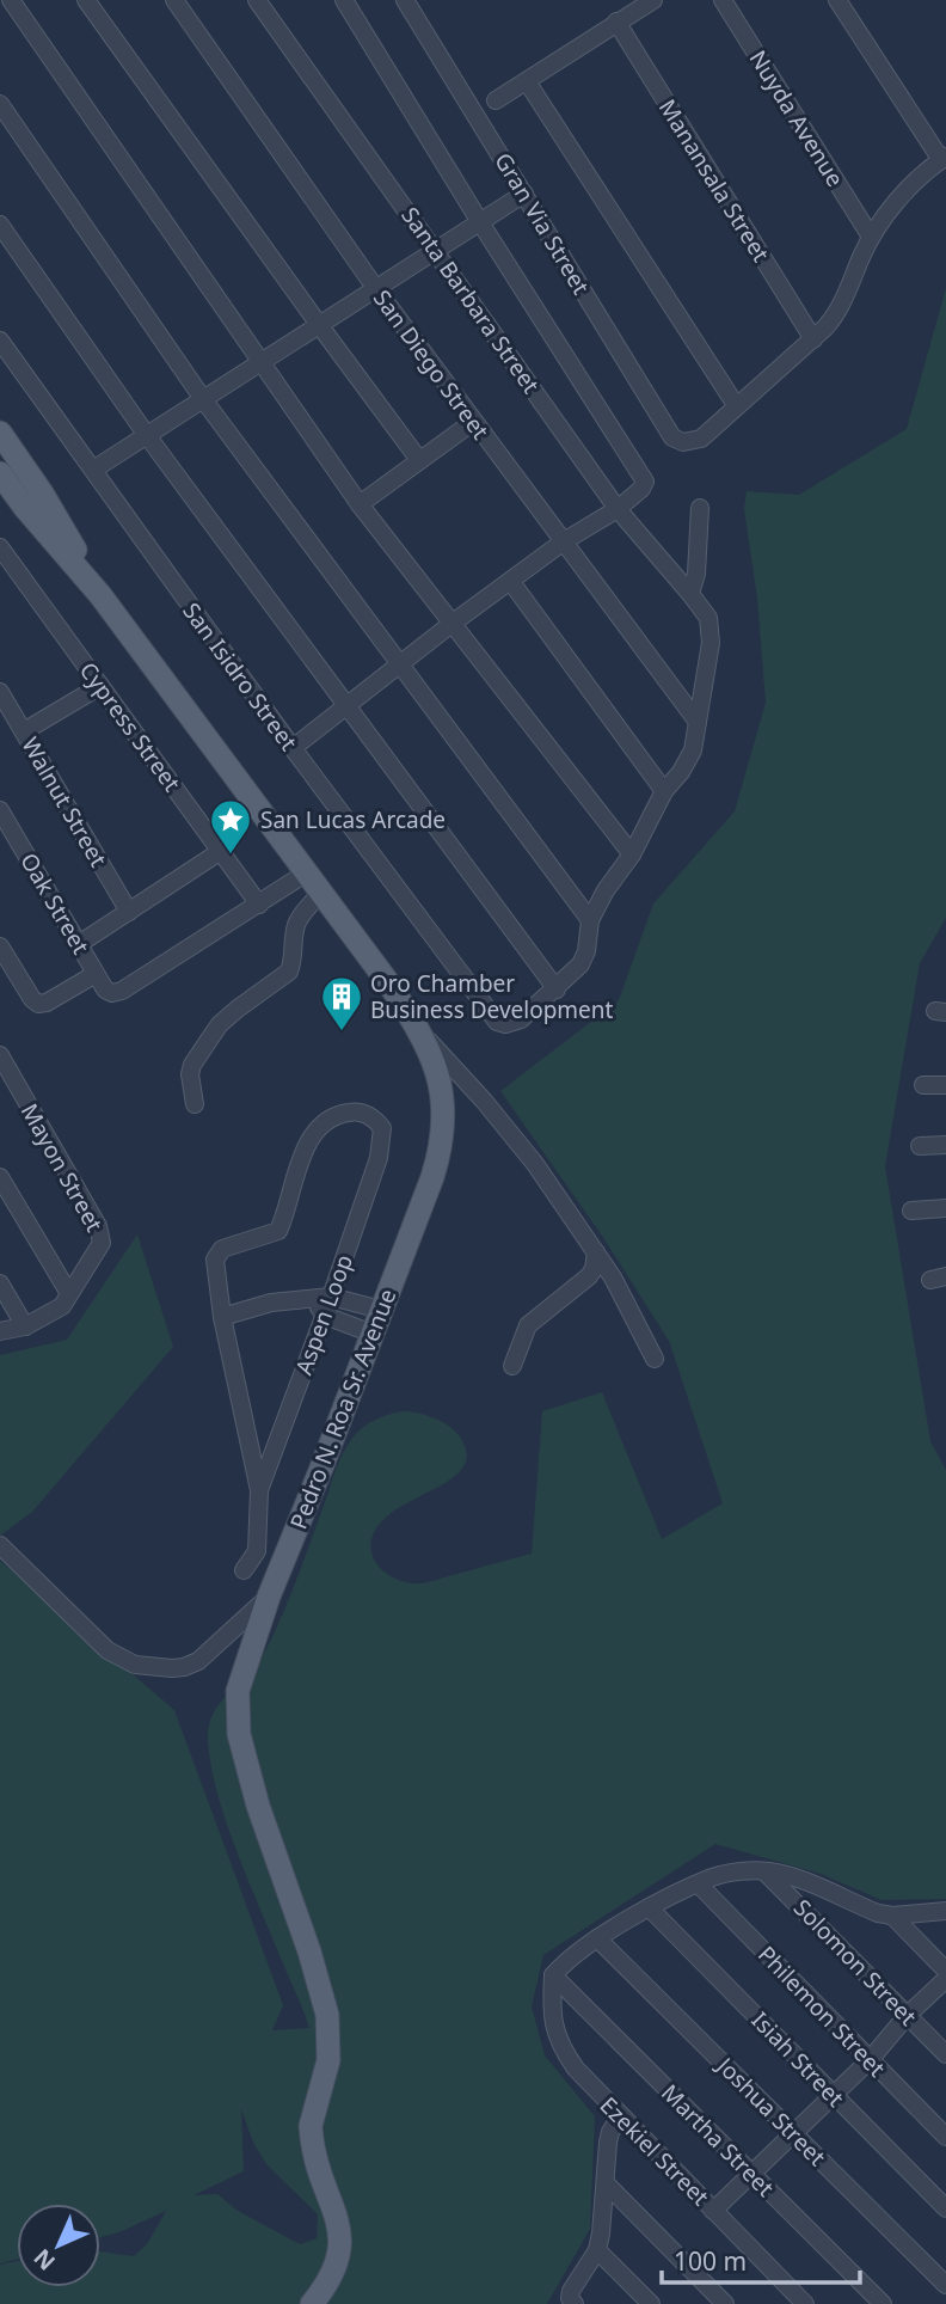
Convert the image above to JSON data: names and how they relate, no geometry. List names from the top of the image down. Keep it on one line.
{"streets":{"main road":["Pedro N. Roa Sr. Avenue"],"street":["Nuyda Avenue","Manansala Street","Gran Via Street","Santa Barbara Street","San Diego Street","San Isidro Street","Cypress Street","Walnut Street","Oak Street","Mayon Street","Aspen Loop","Solomon Street","Philemon Street","Isiah Street","Joshua Street","Martha Street","Ezekiel Street"]},"crossings":[["Santa Barbara Street","San Diego Street"],["Santa Barbara Street","San Isidro Street"],["Cypress Street","Oak Street"],["Martha Street","Ezekiel Street"]],"places":{"place":["San Lucas Arcade"],"building":["Oro Chamber Business Development"]},"scale_bar":"100 m","north":"bottom left"}
